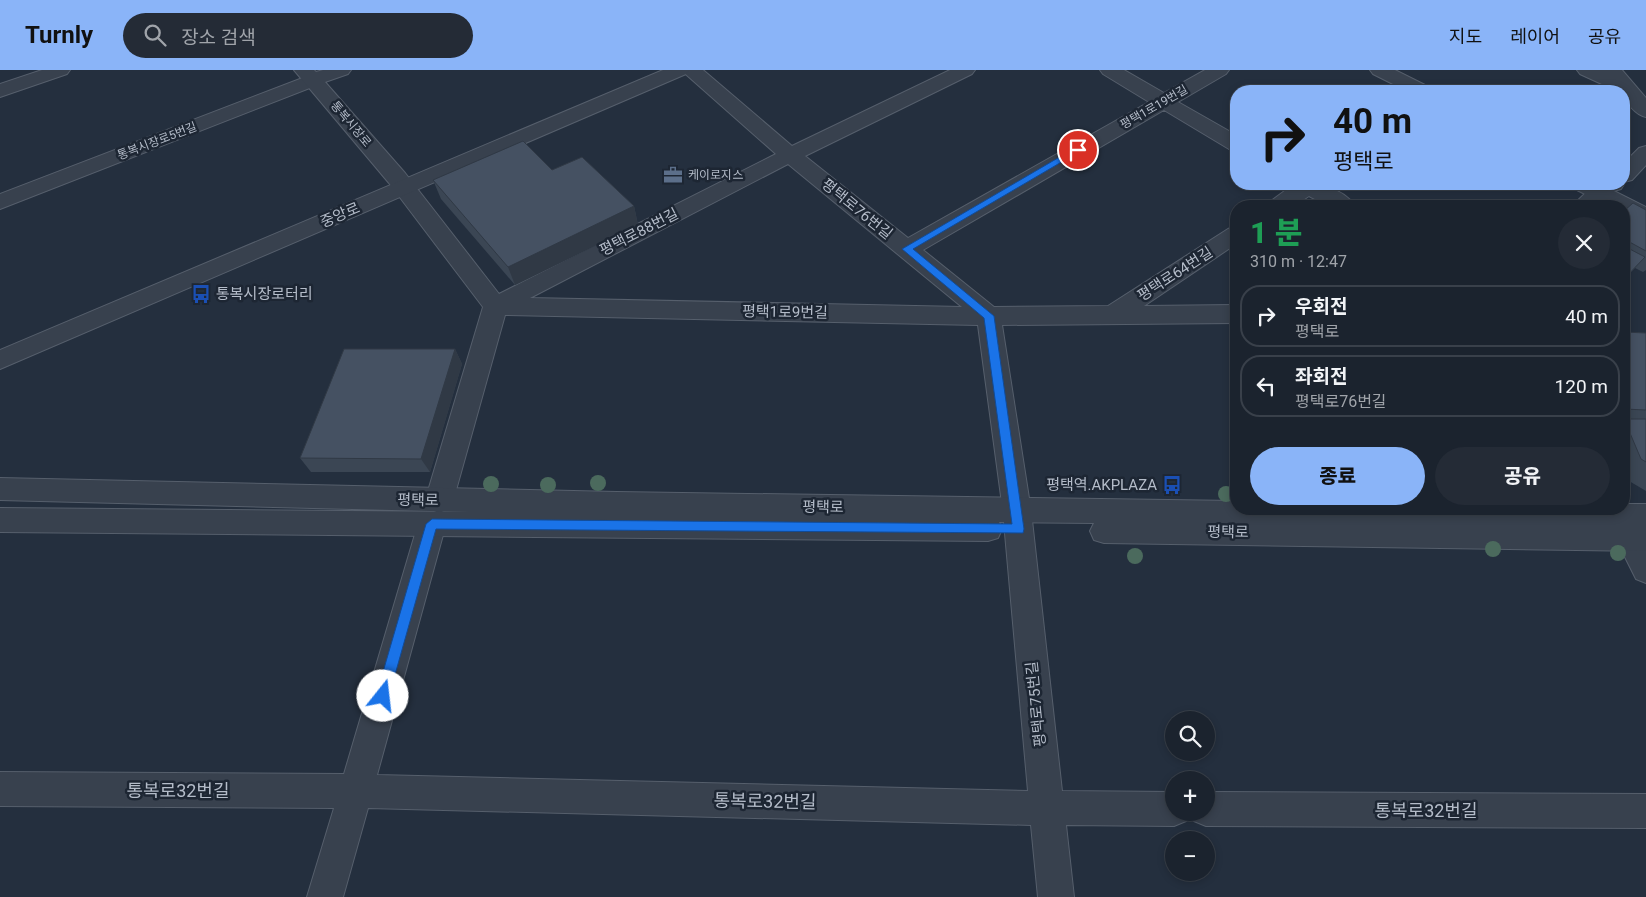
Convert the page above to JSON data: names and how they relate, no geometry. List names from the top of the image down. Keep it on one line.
{"streets":{"street":["평택1로19번길","통복시장로","통복시장로5번길","평택로76번길","중앙로","평택로88번길","평택로64번길","평택1로9번길","평택로","평택로75번길","통복로32번길"]},"crossings":[["평택1로19번길","평택로76번길"],["통복시장로","통복시장로5번길"],["통복시장로","중앙로"],["평택로76번길","평택로88번길"],["평택로76번길","평택1로9번길"],["평택로88번길","평택1로9번길"],["평택로64번길","평택1로9번길"],["평택로","평택로75번길"],["평택로75번길","통복로32번길"]],"places":{"office":["케이로지스"],"bus stop":["통복시장로터리","평택역.AKPLAZA"]},"page":{"header":"Turnly","search":"장소 검색","nav":["지도","레이어","공유"],"turn":["40 m","평택로"],"heading":["1 분","310 m · 12:47"],"list":[{"name":"우회전","note":"평택로","value":"40 m"},{"name":"좌회전","note":"평택로76번길","value":"120 m"}],"buttons":["종료","공유"],"map_buttons":["+","−"]}}
